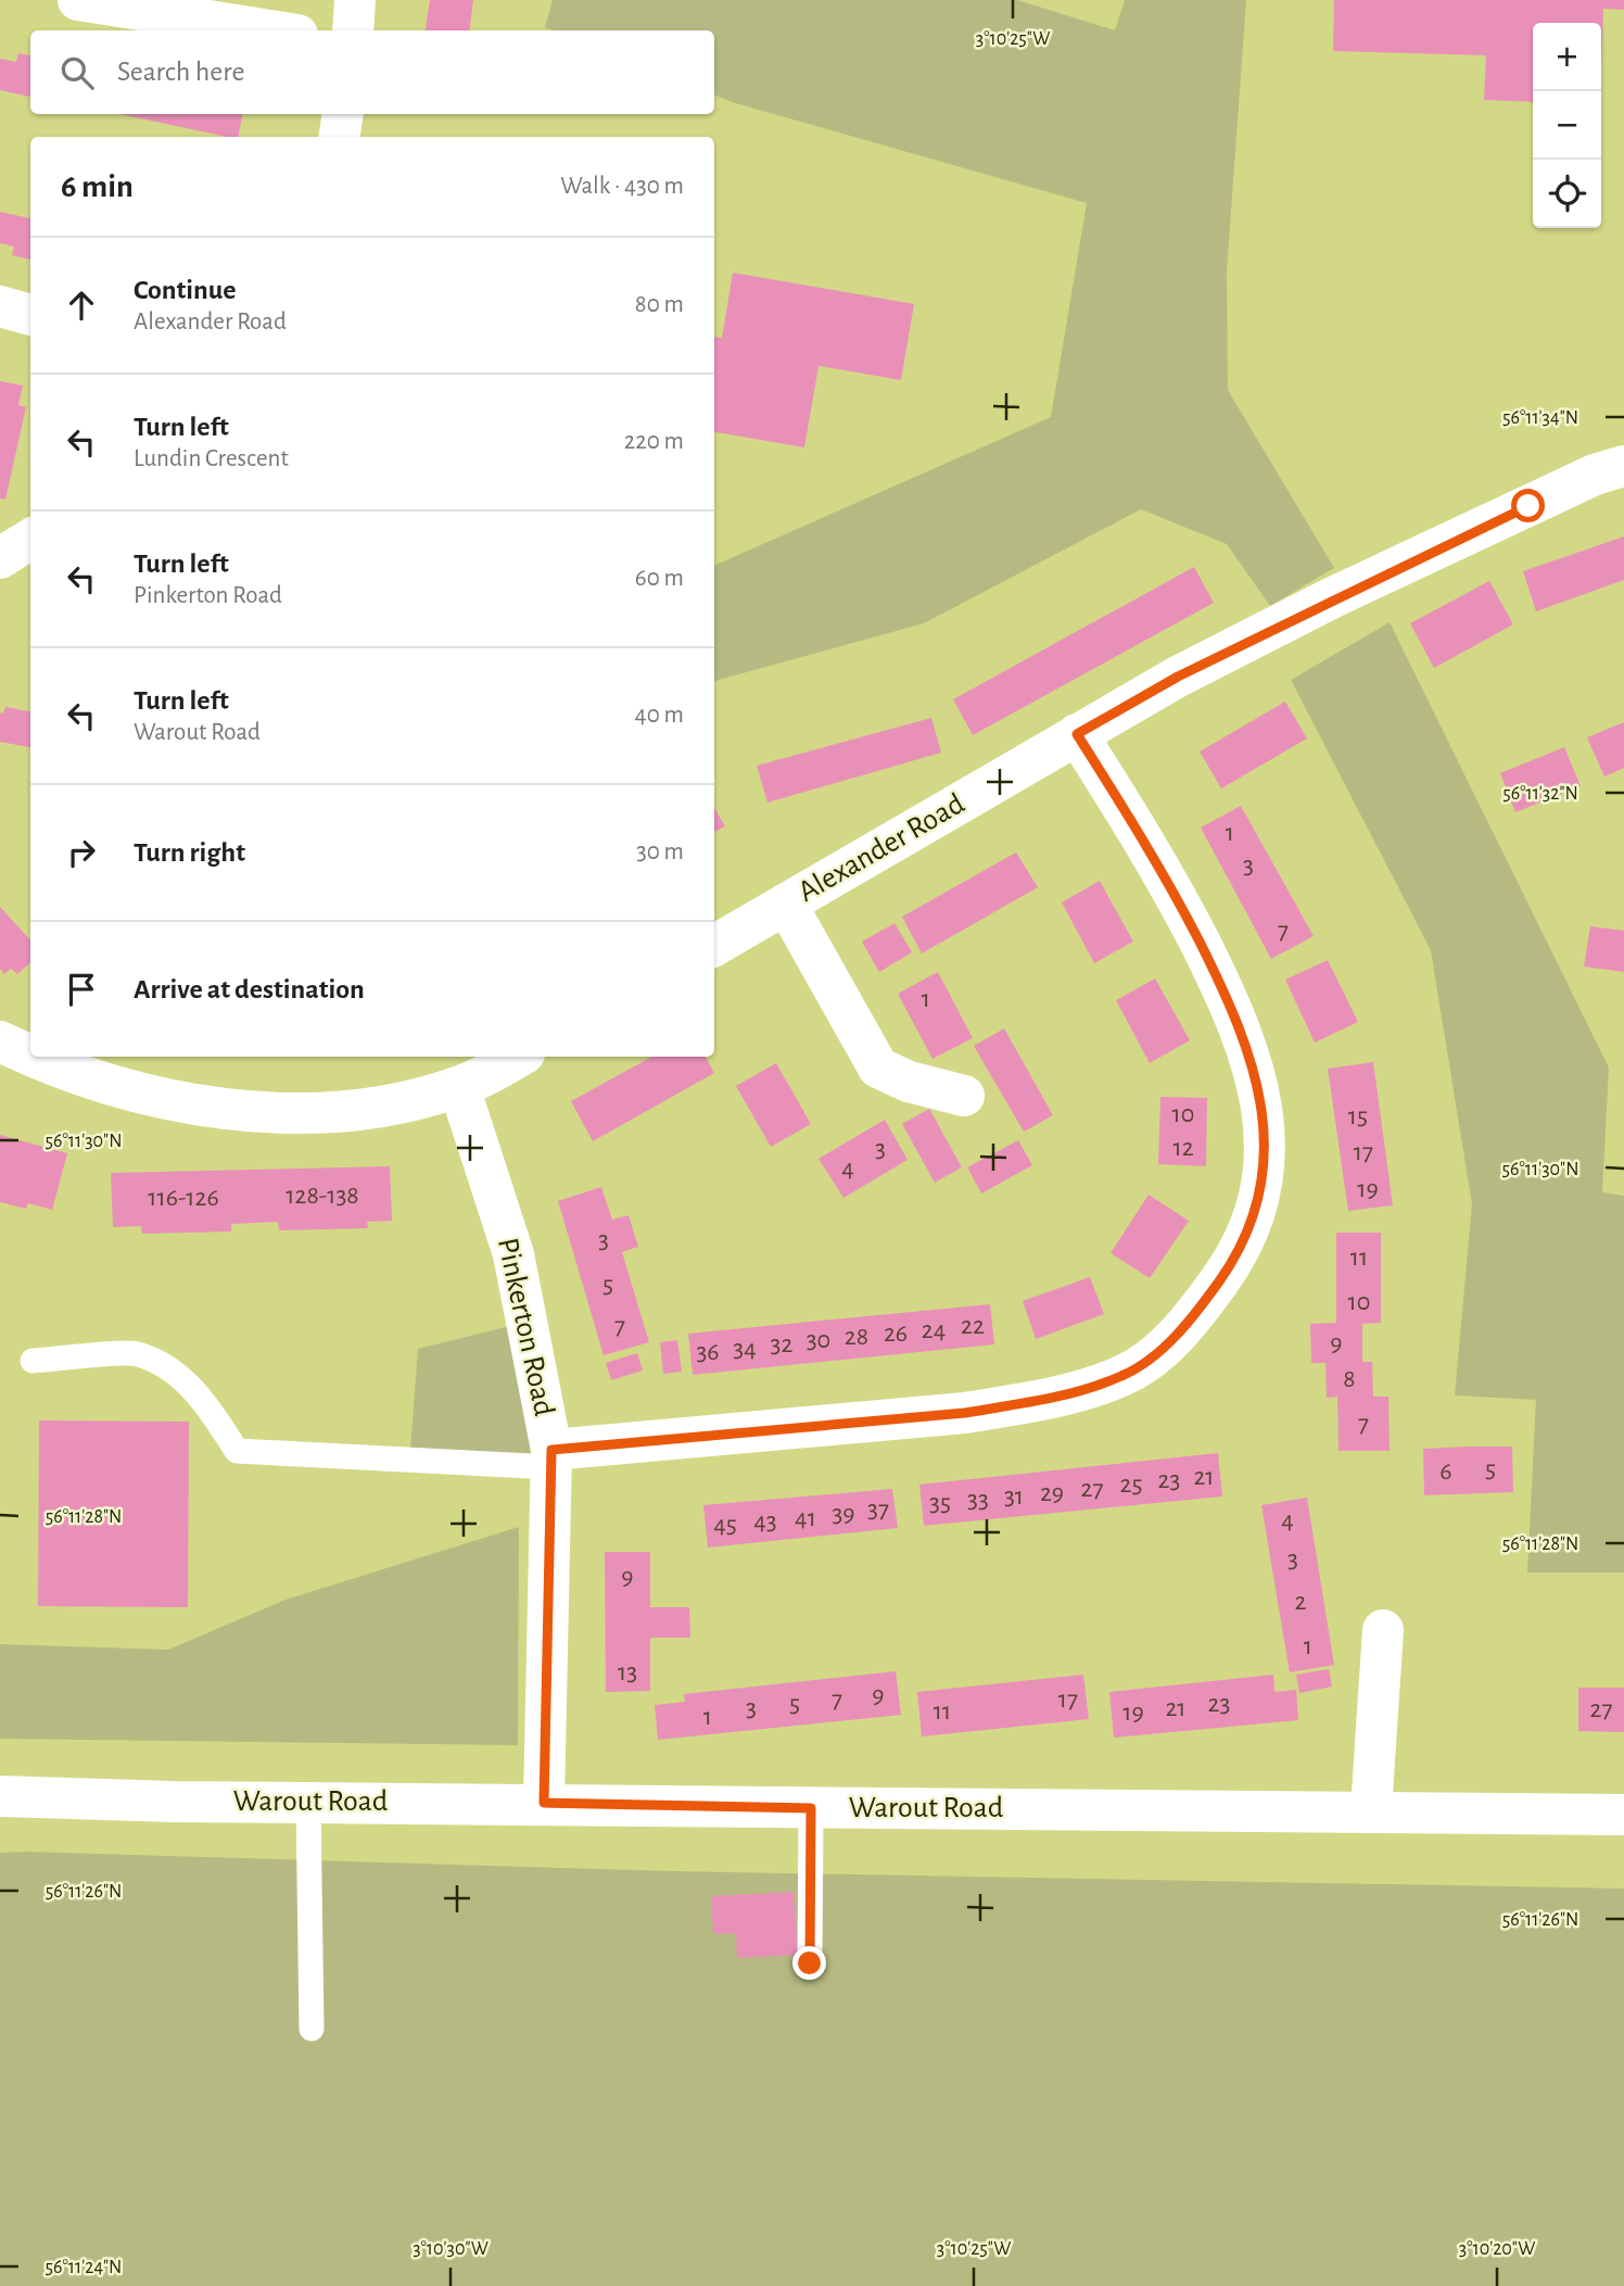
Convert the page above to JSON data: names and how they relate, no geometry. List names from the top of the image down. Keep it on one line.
{"streets":{"street":["Alexander Road","Pinkerton Road","Warout Road"]},"crossings":[["Pinkerton Road","Warout Road"]],"house_numbers":["1","3","7","1","10","15","12","3","17","4","19","128-138","116-126","3","11","5","10","7","22","24","26","28","30","9","32","34","36","8","7","5","6","21","23","25","27","29","31","33","35","37","39","41","4","43","45","3","9","2","1","13","9","7","17","5","23","3","21","27","11","19","1"],"page":{"map_buttons":["+","−"],"search":"Search here","heading":["6 min","Walk · 430 m"],"list":[["Continue","Alexander Road","80 m"],["Turn left","Lundin Crescent","220 m"],["Turn left","Pinkerton Road","60 m"],["Turn left","Warout Road","40 m"],["Turn right","30 m"],"Arrive at destination"]},"coordinates":["3°10'25\"W","56°11'34\"N","56°11'32\"N","56°11'30\"N","56°11'28\"N","56°11'26\"N","3°10'30\"W","3°10'20\"W","56°11'24\"N"]}
